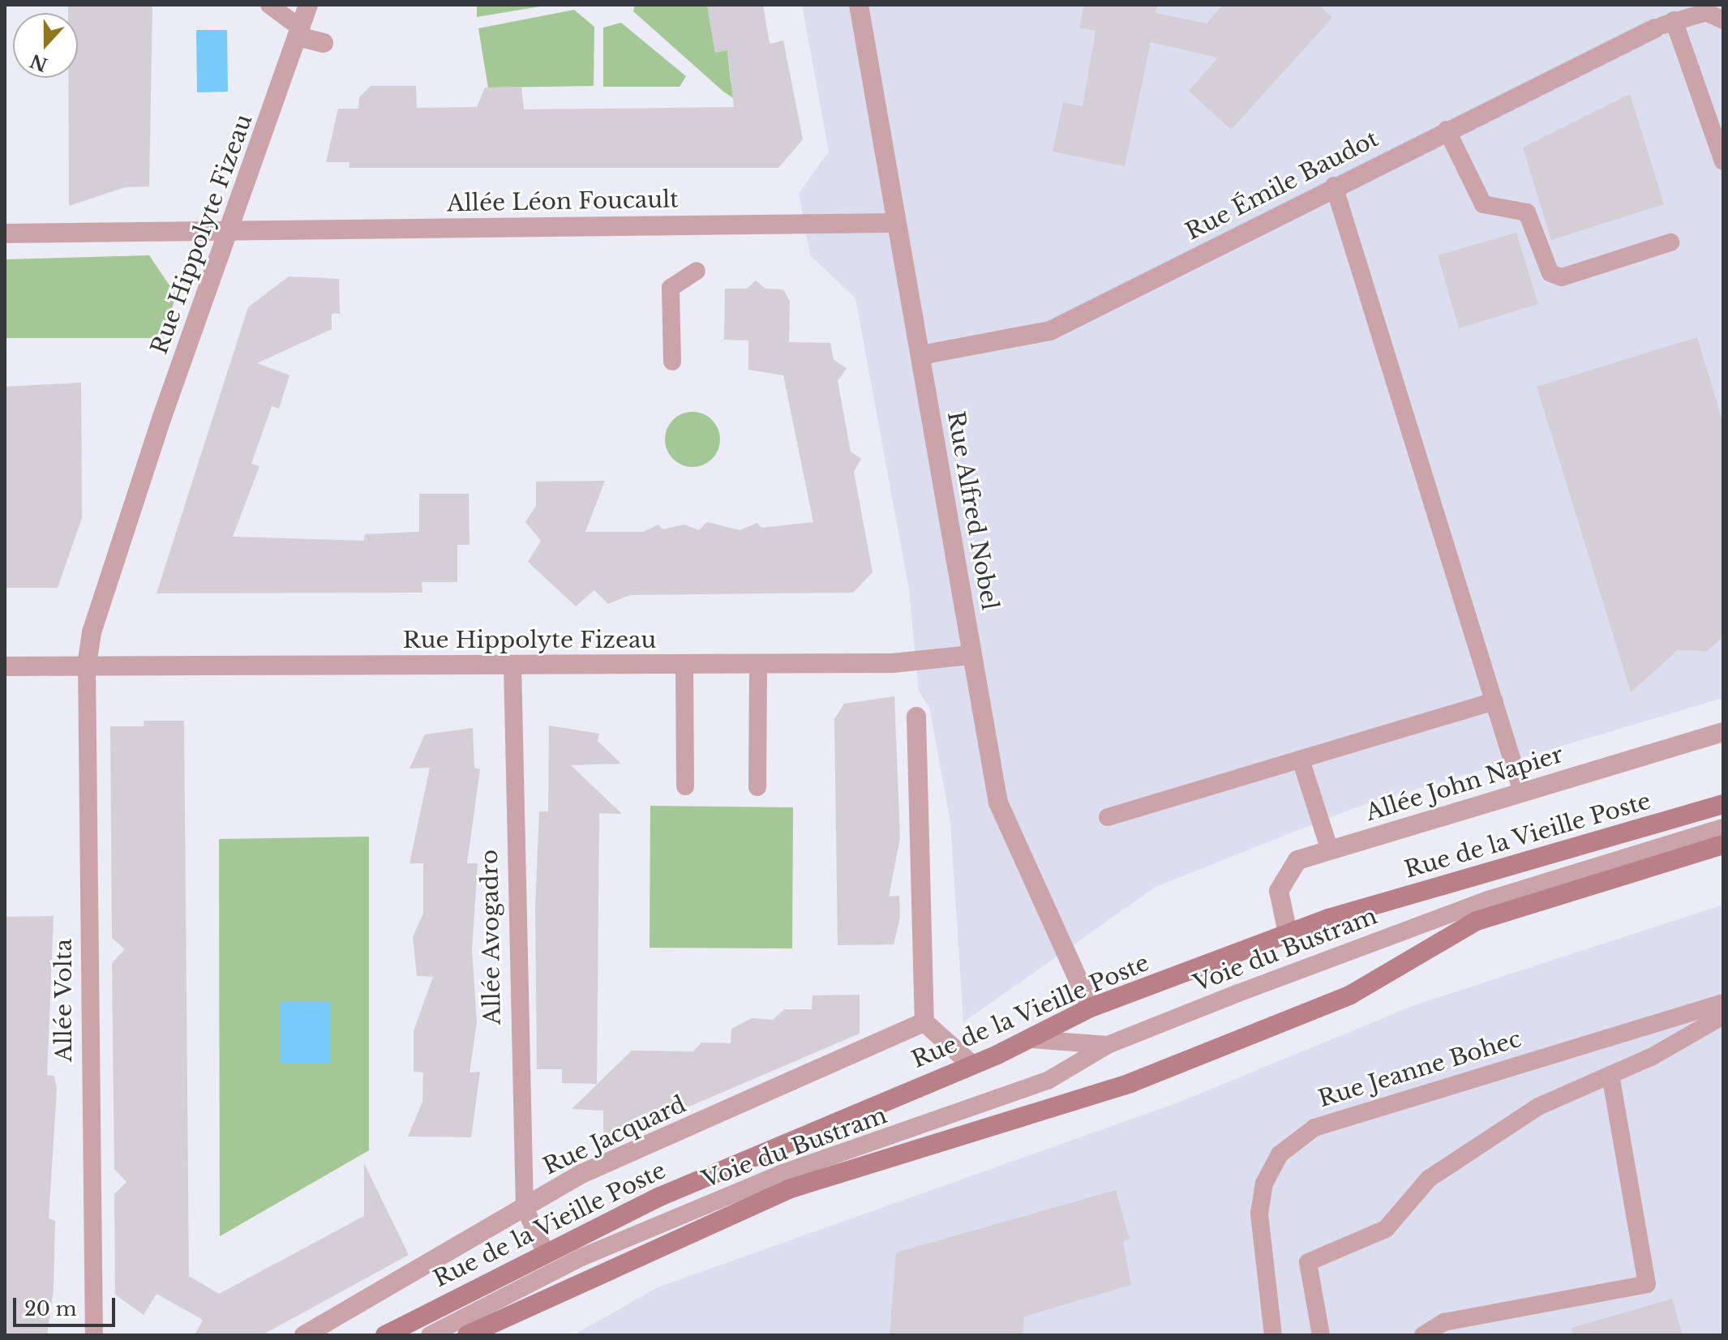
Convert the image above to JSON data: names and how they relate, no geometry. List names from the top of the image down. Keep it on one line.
{"streets":{"main road":["Rue de la Vieille Poste"],"street":["Rue Émile Baudot","Allée Léon Foucault","Rue Hippolyte Fizeau","Rue Alfred Nobel","Allée John Napier","Rue Jacquard"],"lane":["Allée Avogadro","Voie du Bustram","Allée Volta","Rue Jeanne Bohec"]},"crossings":[["Rue Émile Baudot","Rue Alfred Nobel"],["Allée Léon Foucault","Rue Hippolyte Fizeau"],["Allée Léon Foucault","Rue Alfred Nobel"],["Rue Hippolyte Fizeau","Rue Alfred Nobel"],["Rue Hippolyte Fizeau","Allée Avogadro"],["Rue Hippolyte Fizeau","Allée Volta"],["Rue Alfred Nobel","Rue de la Vieille Poste"],["Allée John Napier","Rue de la Vieille Poste"],["Rue de la Vieille Poste","Voie du Bustram"],["Allée Avogadro","Rue Jacquard"]],"scale_bar":"20 m","north":"bottom"}
